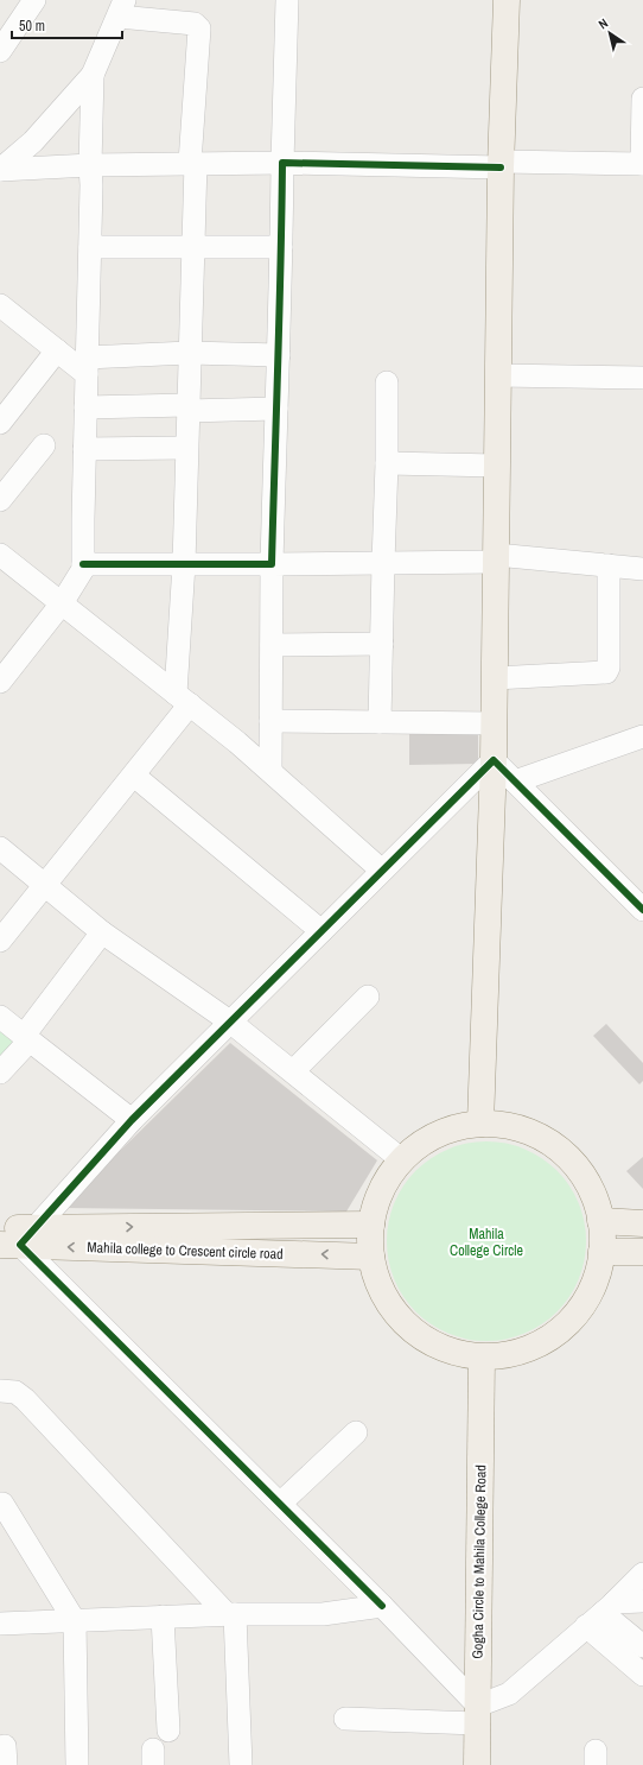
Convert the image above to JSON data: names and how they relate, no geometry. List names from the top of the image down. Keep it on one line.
{"streets":{"main road":["Mahila college to Crescent circle road","Gogha Circle to Mahila College Road"]},"parks":["Mahila College Circle"],"scale_bar":"50 m","north":"top left"}
